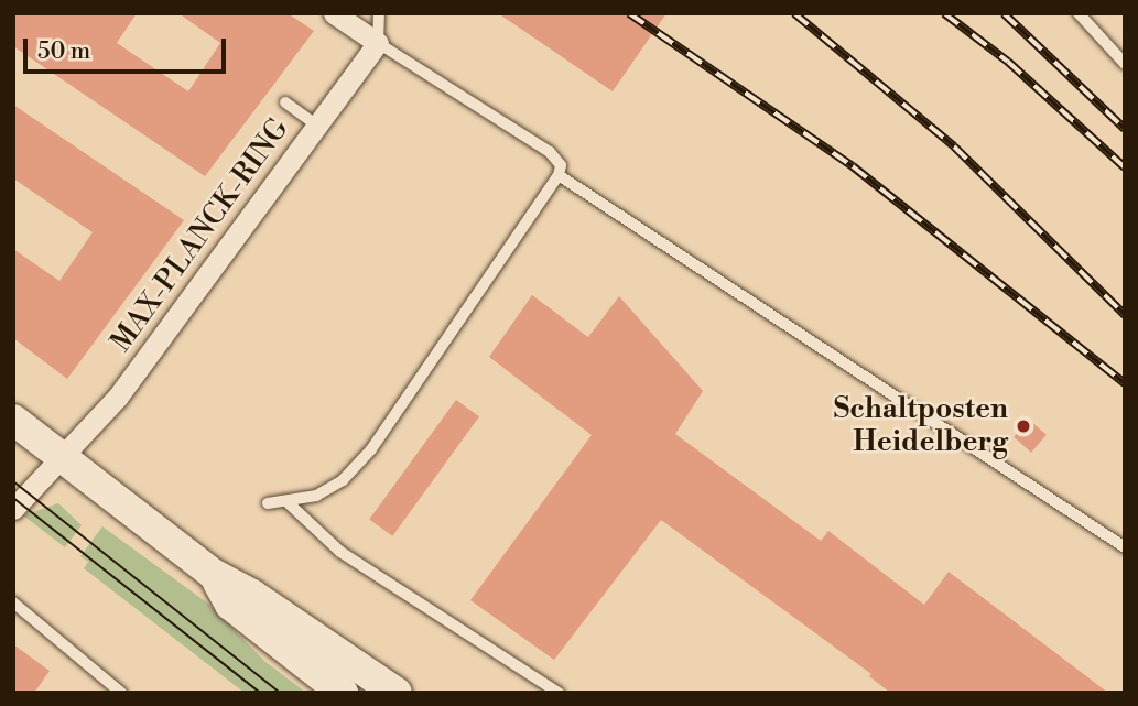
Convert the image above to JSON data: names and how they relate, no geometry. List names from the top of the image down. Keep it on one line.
{"streets":{"street":["MAX-PLANCK-RING"]},"places":["Schaltposten Heidelberg"],"scale_bar":"50 m"}
